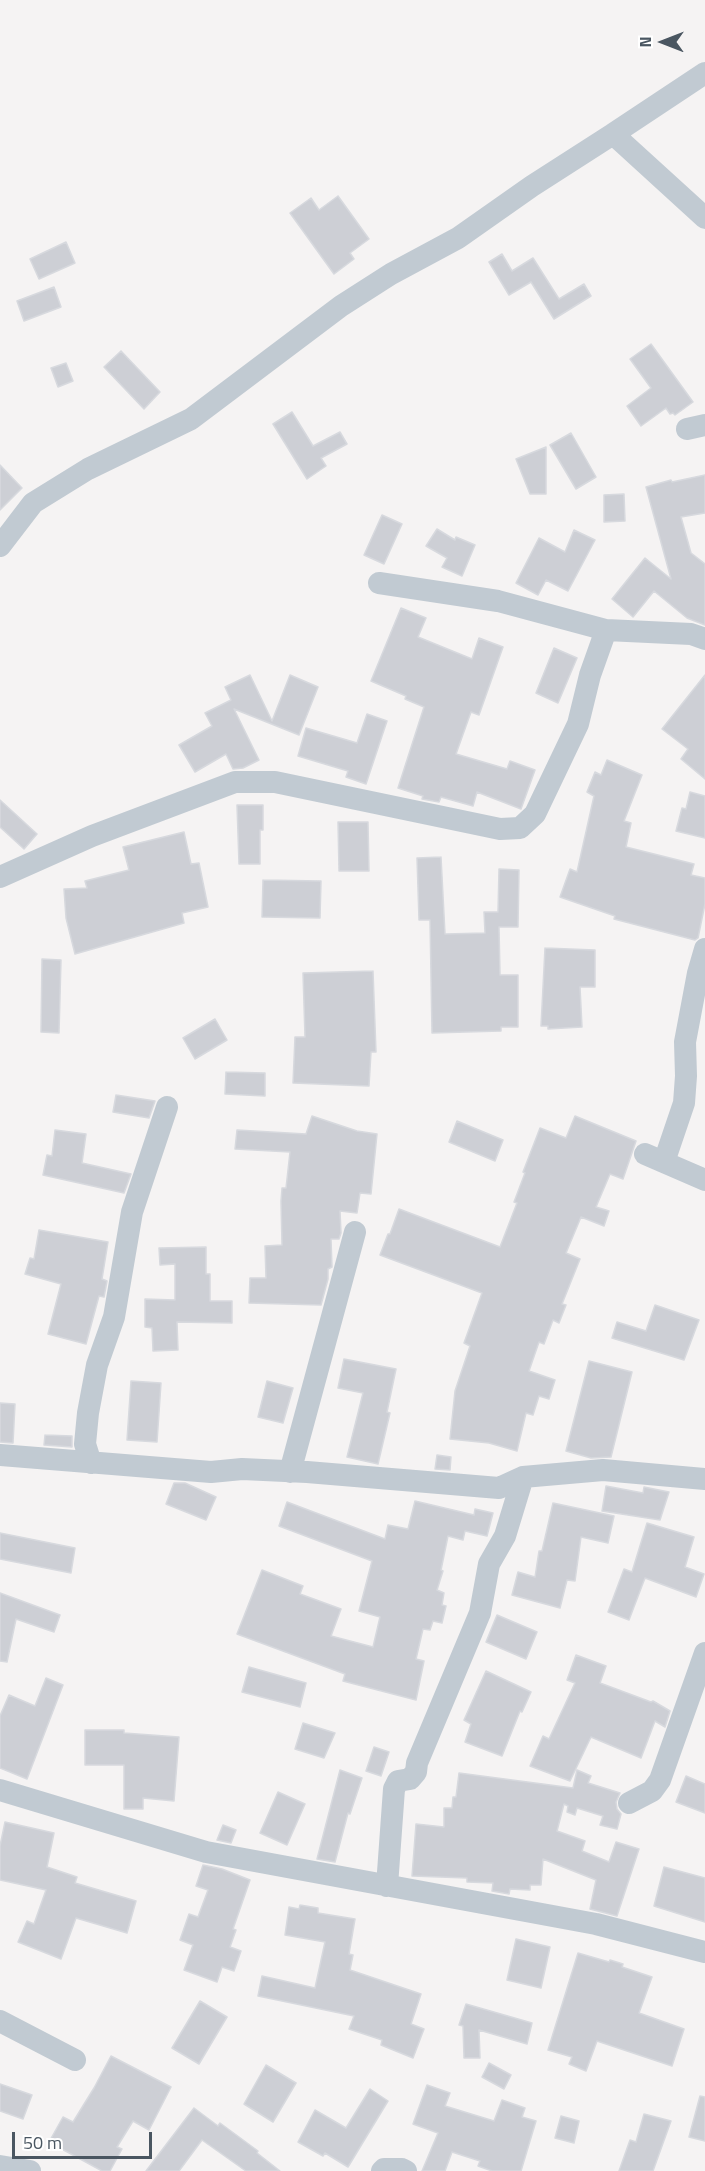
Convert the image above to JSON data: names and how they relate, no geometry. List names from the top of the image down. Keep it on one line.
{"scale_bar":"50 m","north":"left"}
